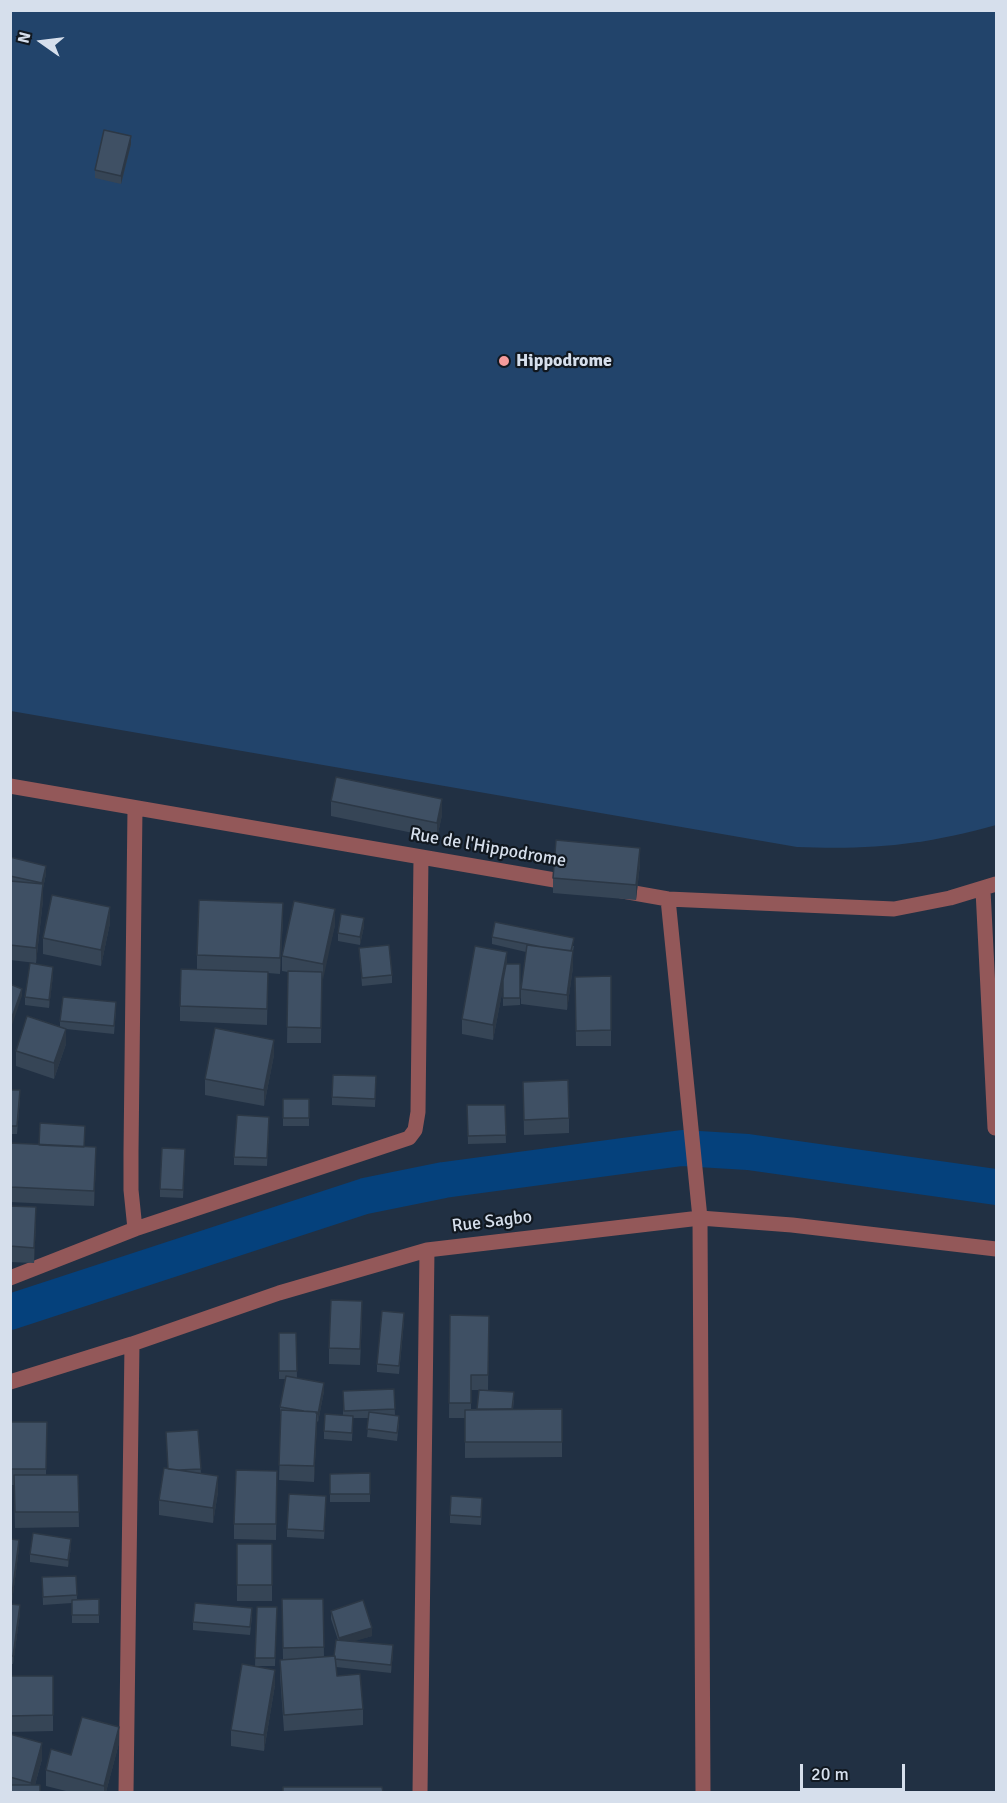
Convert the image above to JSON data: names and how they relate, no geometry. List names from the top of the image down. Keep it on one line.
{"streets":{"street":["Rue de l'Hippodrome","Rue Sagbo"]},"places":["Hippodrome"],"scale_bar":"20 m","north":"left"}
